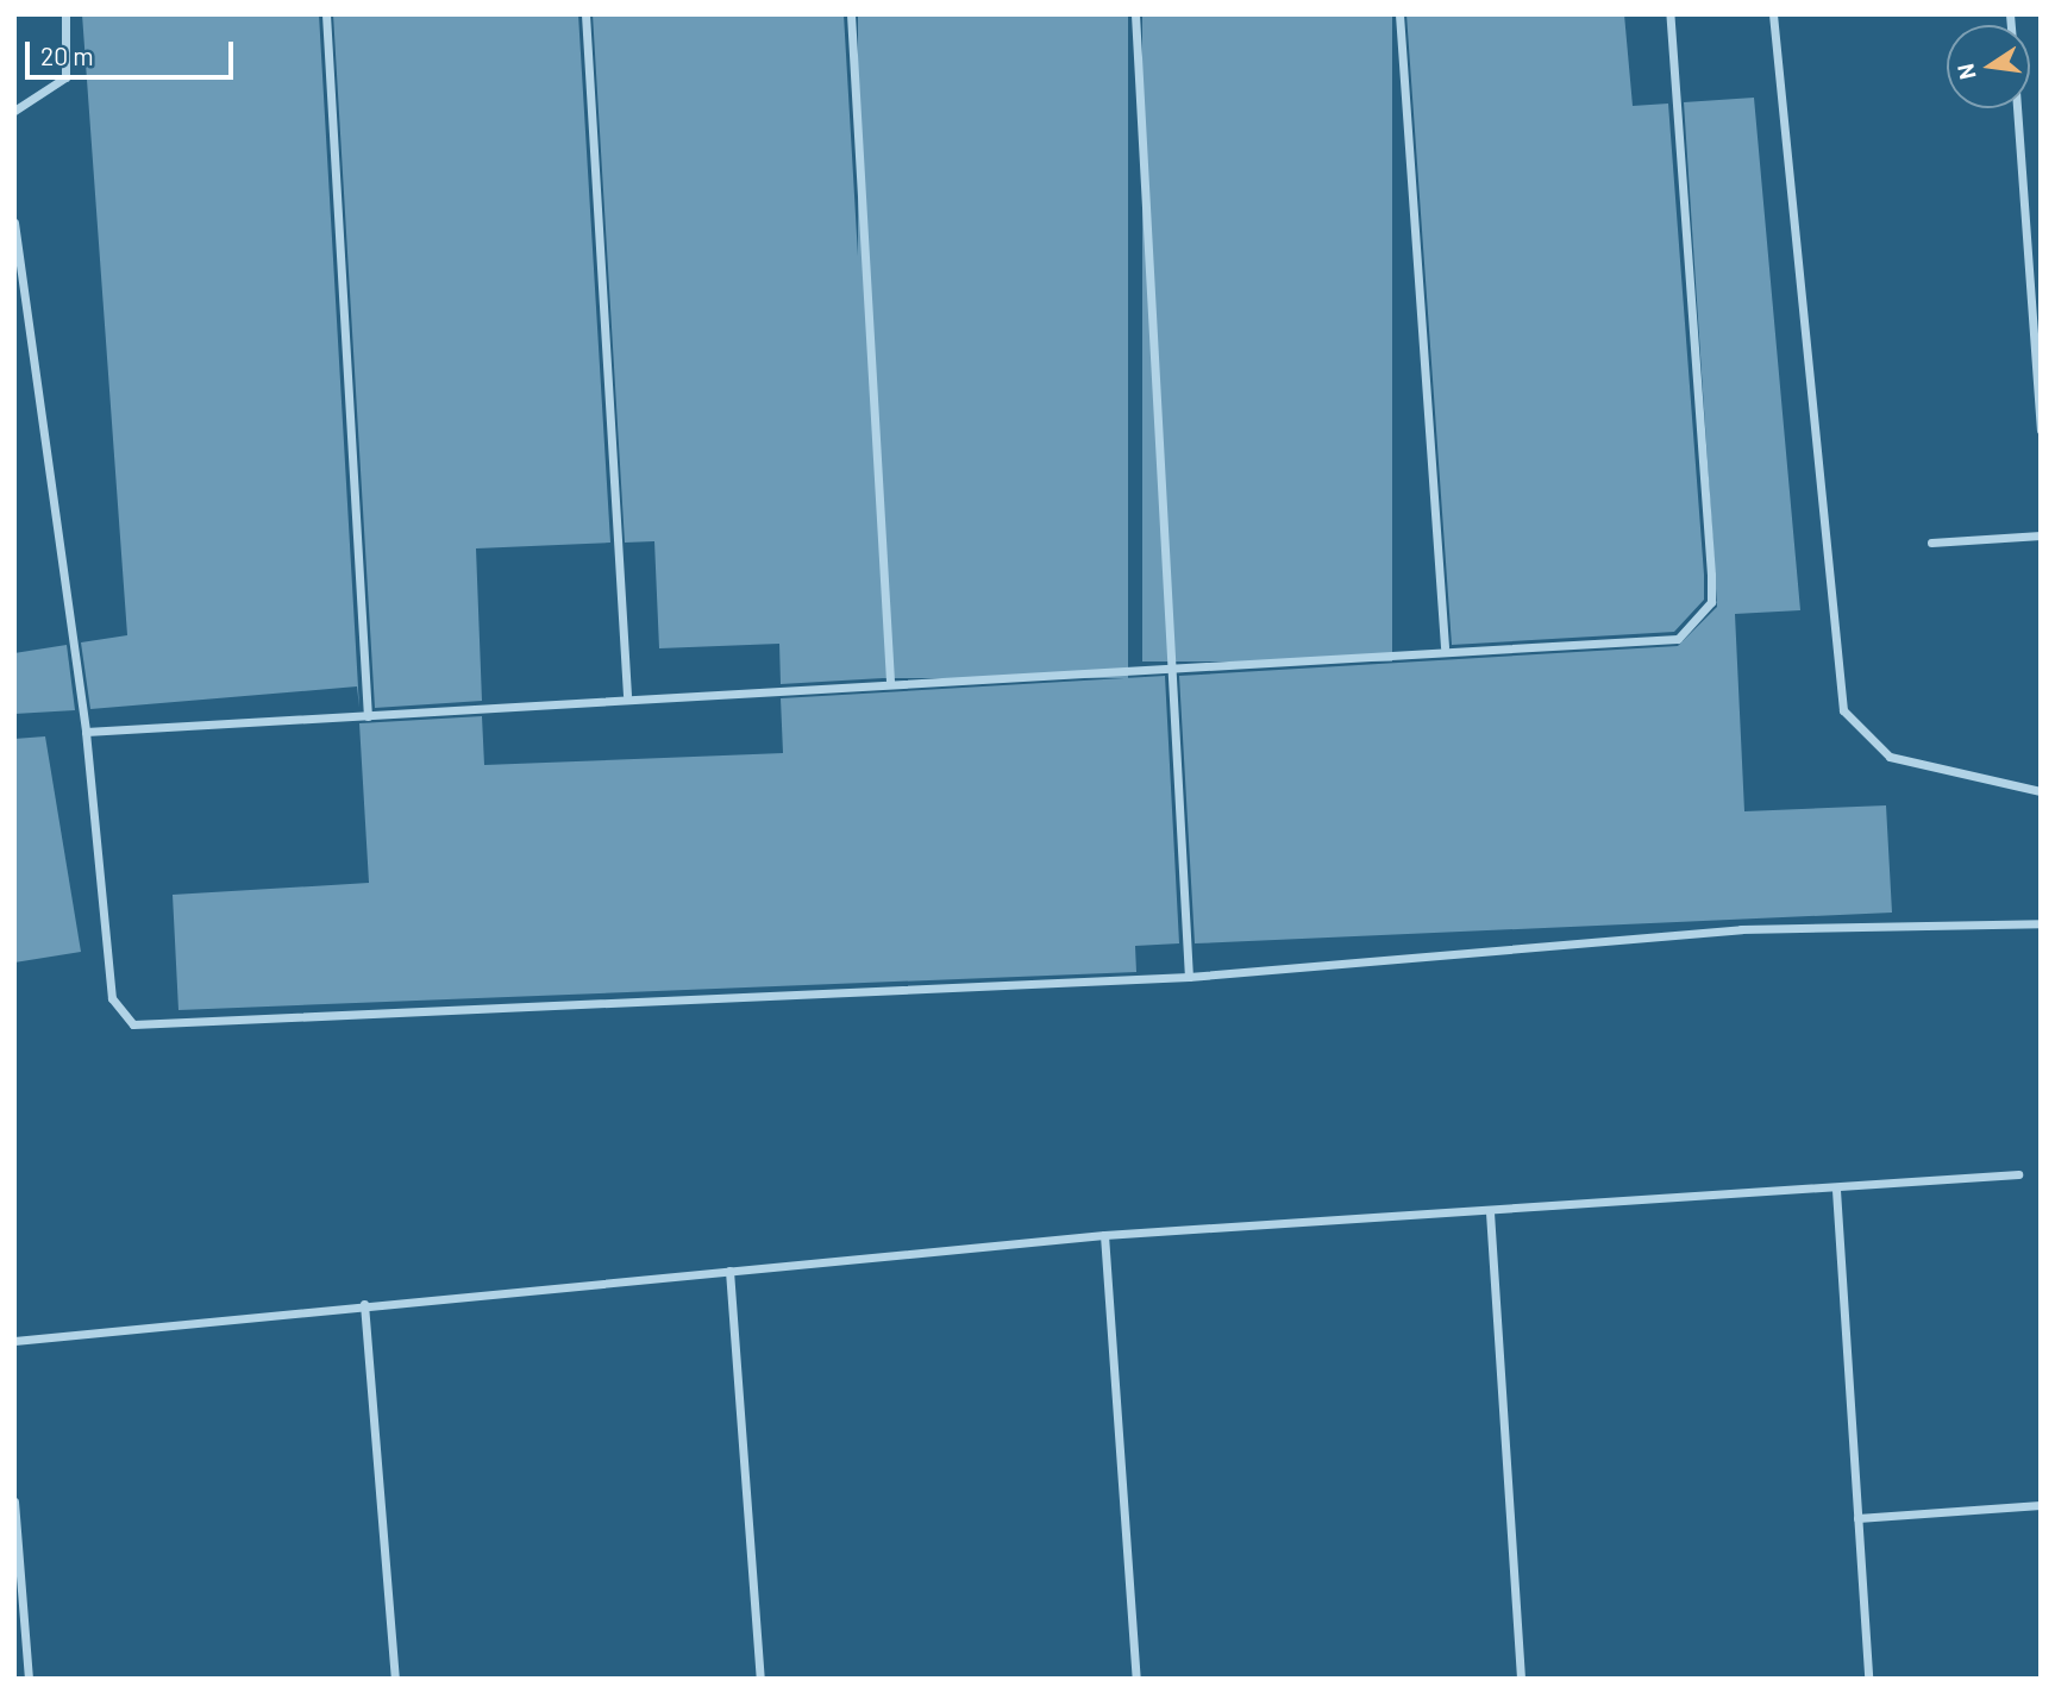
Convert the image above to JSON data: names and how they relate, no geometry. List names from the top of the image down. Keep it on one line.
{"scale_bar":"20 m","north":"left"}
